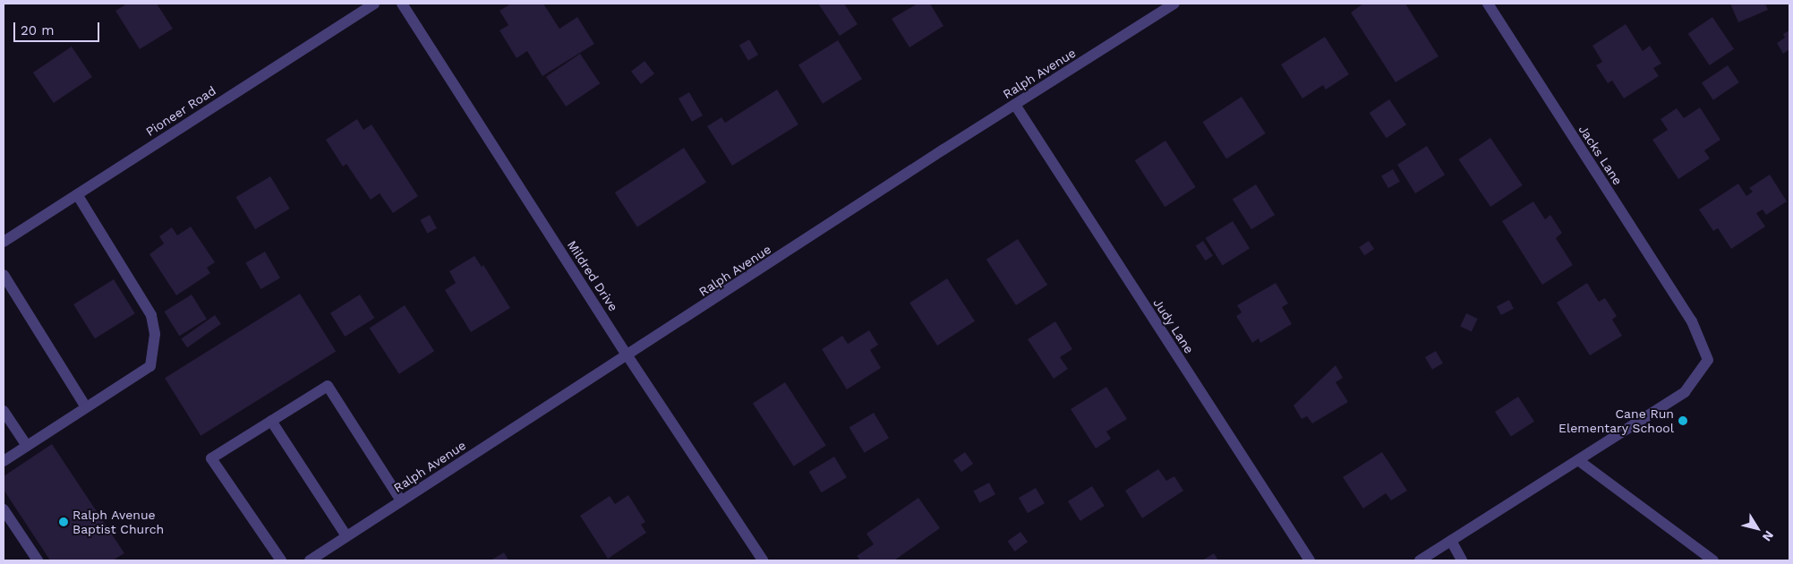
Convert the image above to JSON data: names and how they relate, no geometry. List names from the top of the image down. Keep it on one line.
{"streets":{"street":["Ralph Avenue","Pioneer Road","Jacks Lane","Mildred Drive","Judy Lane"]},"crossings":[["Ralph Avenue","Mildred Drive"],["Ralph Avenue","Judy Lane"]],"places":["Cane Run Elementary School","Ralph Avenue Baptist Church"],"scale_bar":"20 m","north":"bottom right"}
